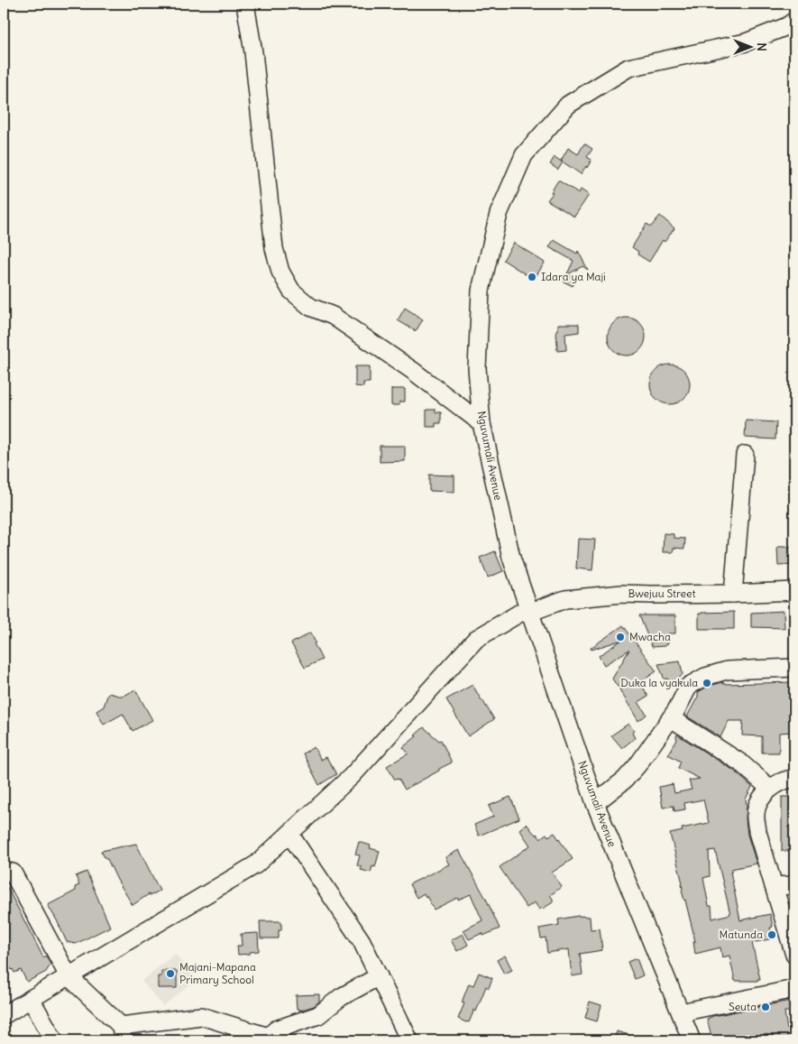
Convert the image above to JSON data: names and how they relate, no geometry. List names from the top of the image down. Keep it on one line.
{"streets":{"street":["Nguvumali Avenue","Bwejuu Street"]},"crossings":[["Nguvumali Avenue","Bwejuu Street"]],"places":["Idara ya Maji","Mwacha","Duka la vyakula","Matunda","Majani-Mapana Primary School","Seuta"],"north":"right"}
